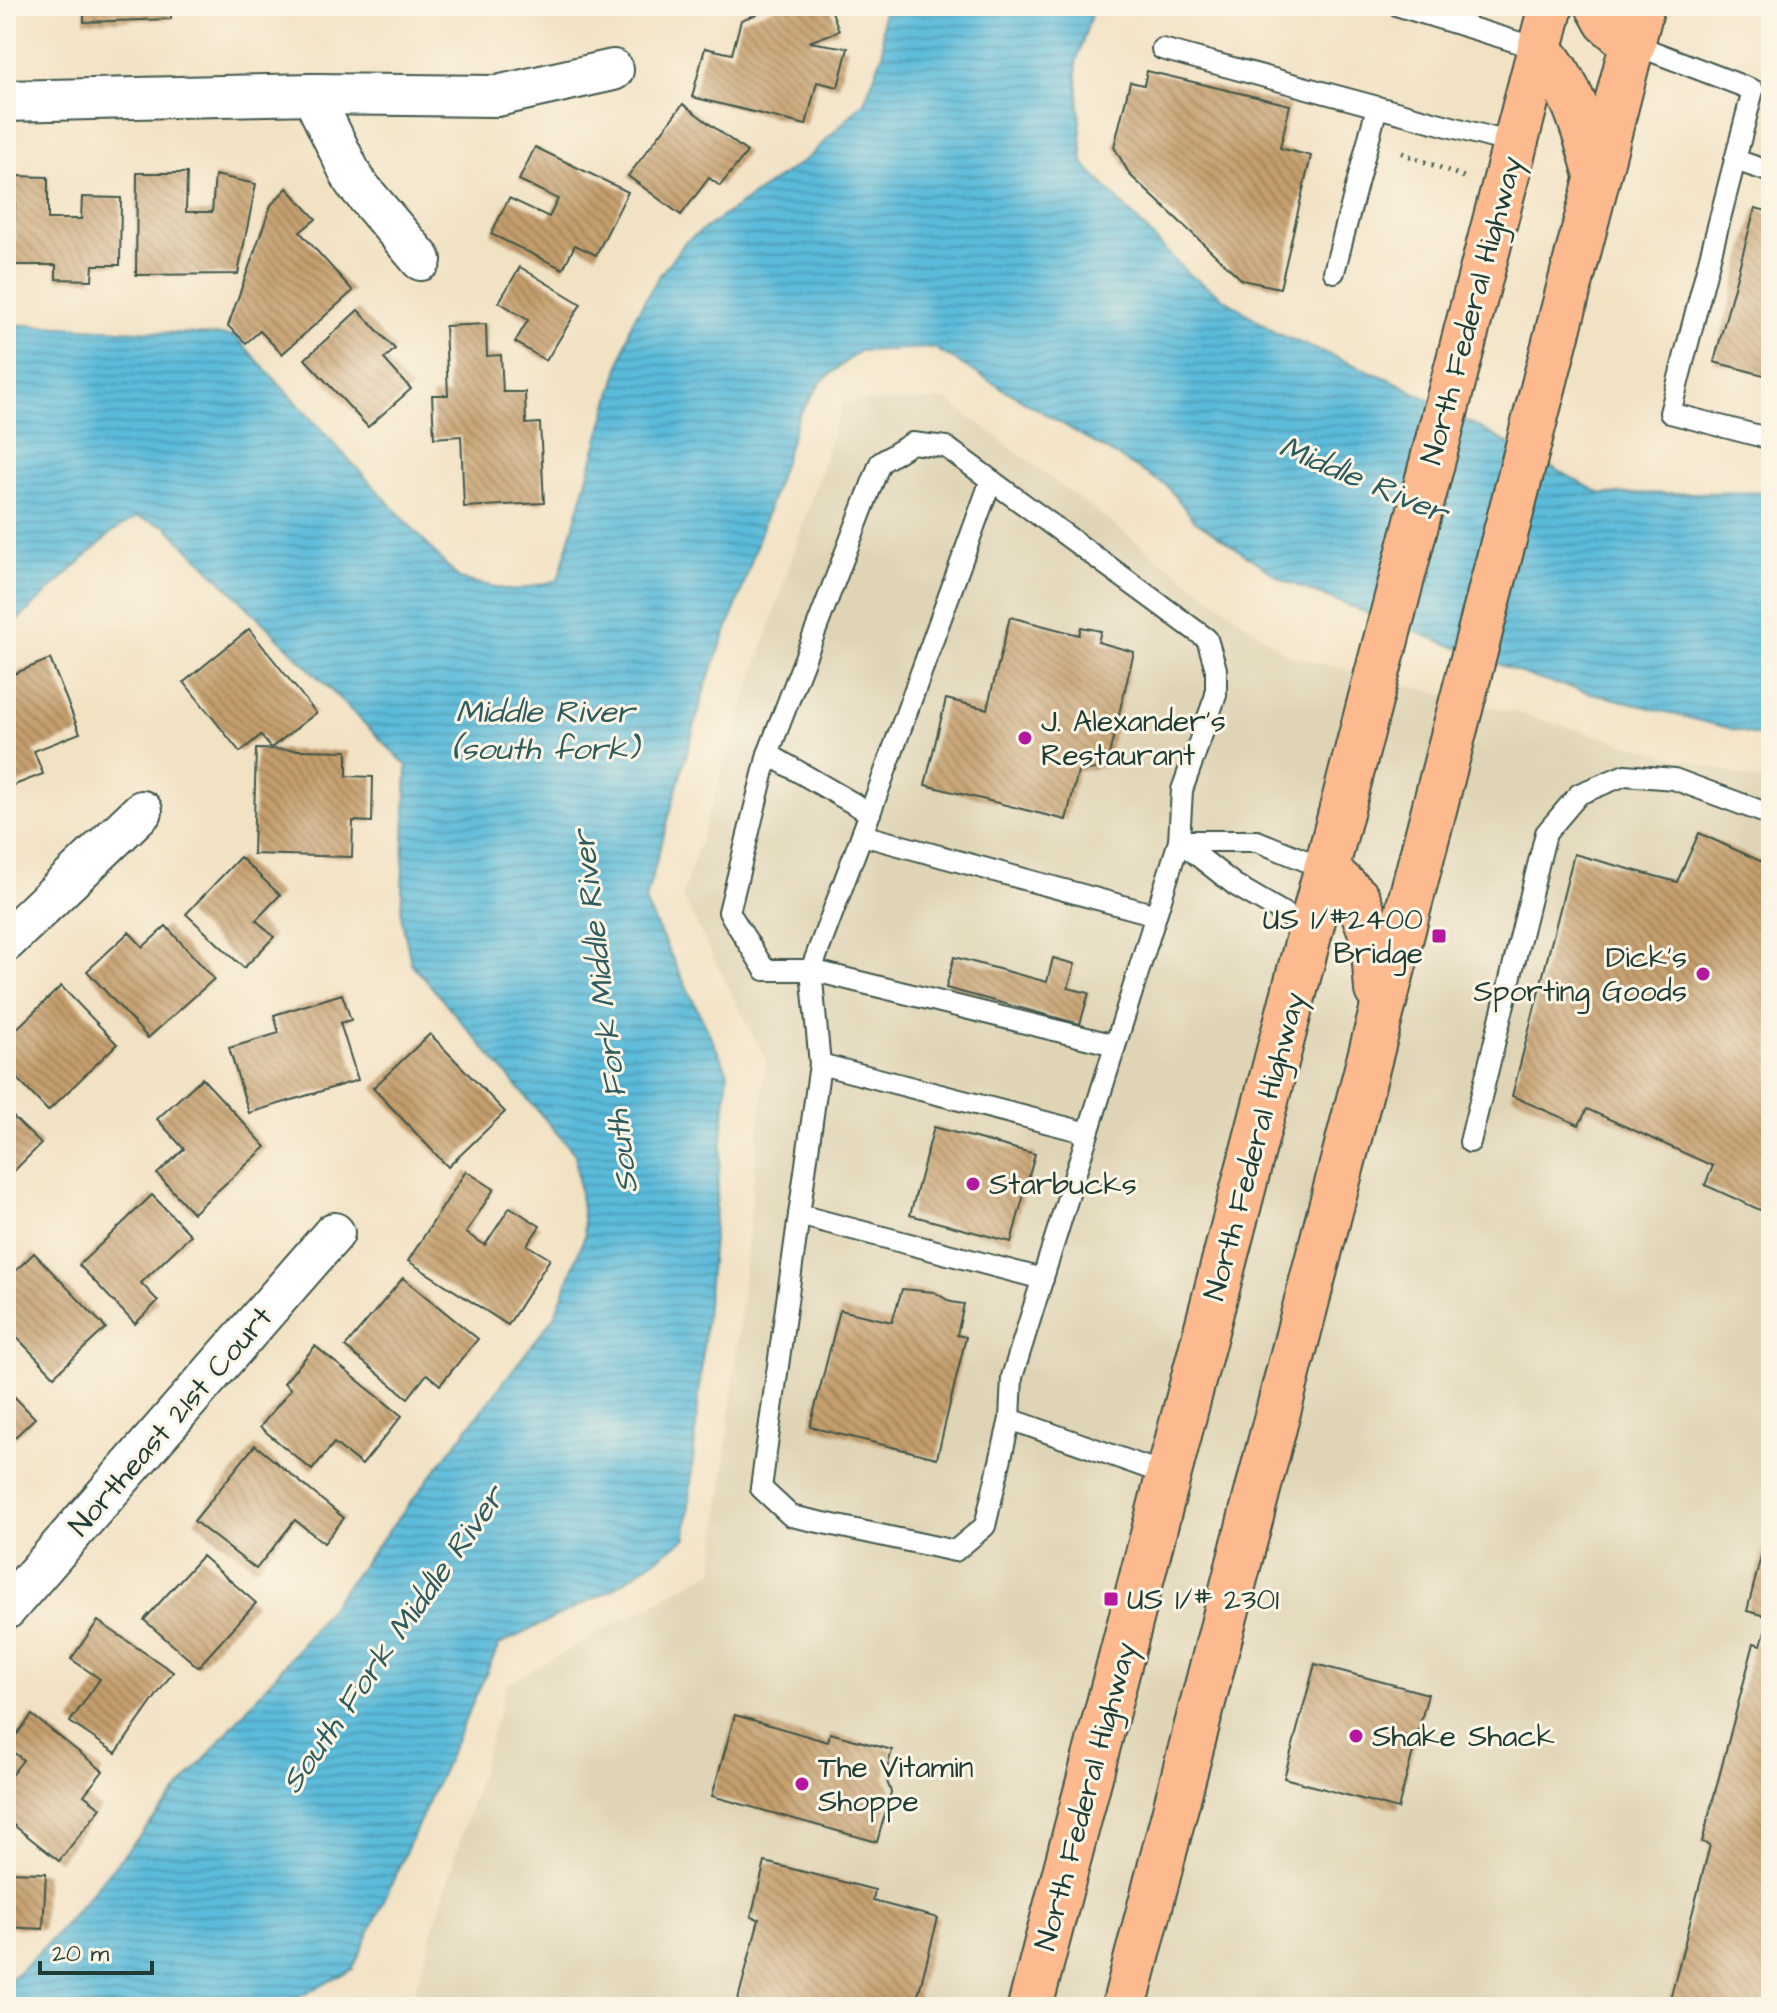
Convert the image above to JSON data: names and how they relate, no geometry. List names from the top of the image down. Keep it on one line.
{"streets":{"main road":["North Federal Highway"],"street":["Northeast 21st Court"]},"water":["Middle River","Middle River (south fork)","South Fork Middle River"],"places":{"other":["J. Alexander's Restaurant","Dick's Sporting Goods","Starbucks","Shake Shack","The Vitamin Shoppe"],"transit":["US 1/#2400 Bridge","US 1/# 2301"]},"scale_bar":"20 m"}
